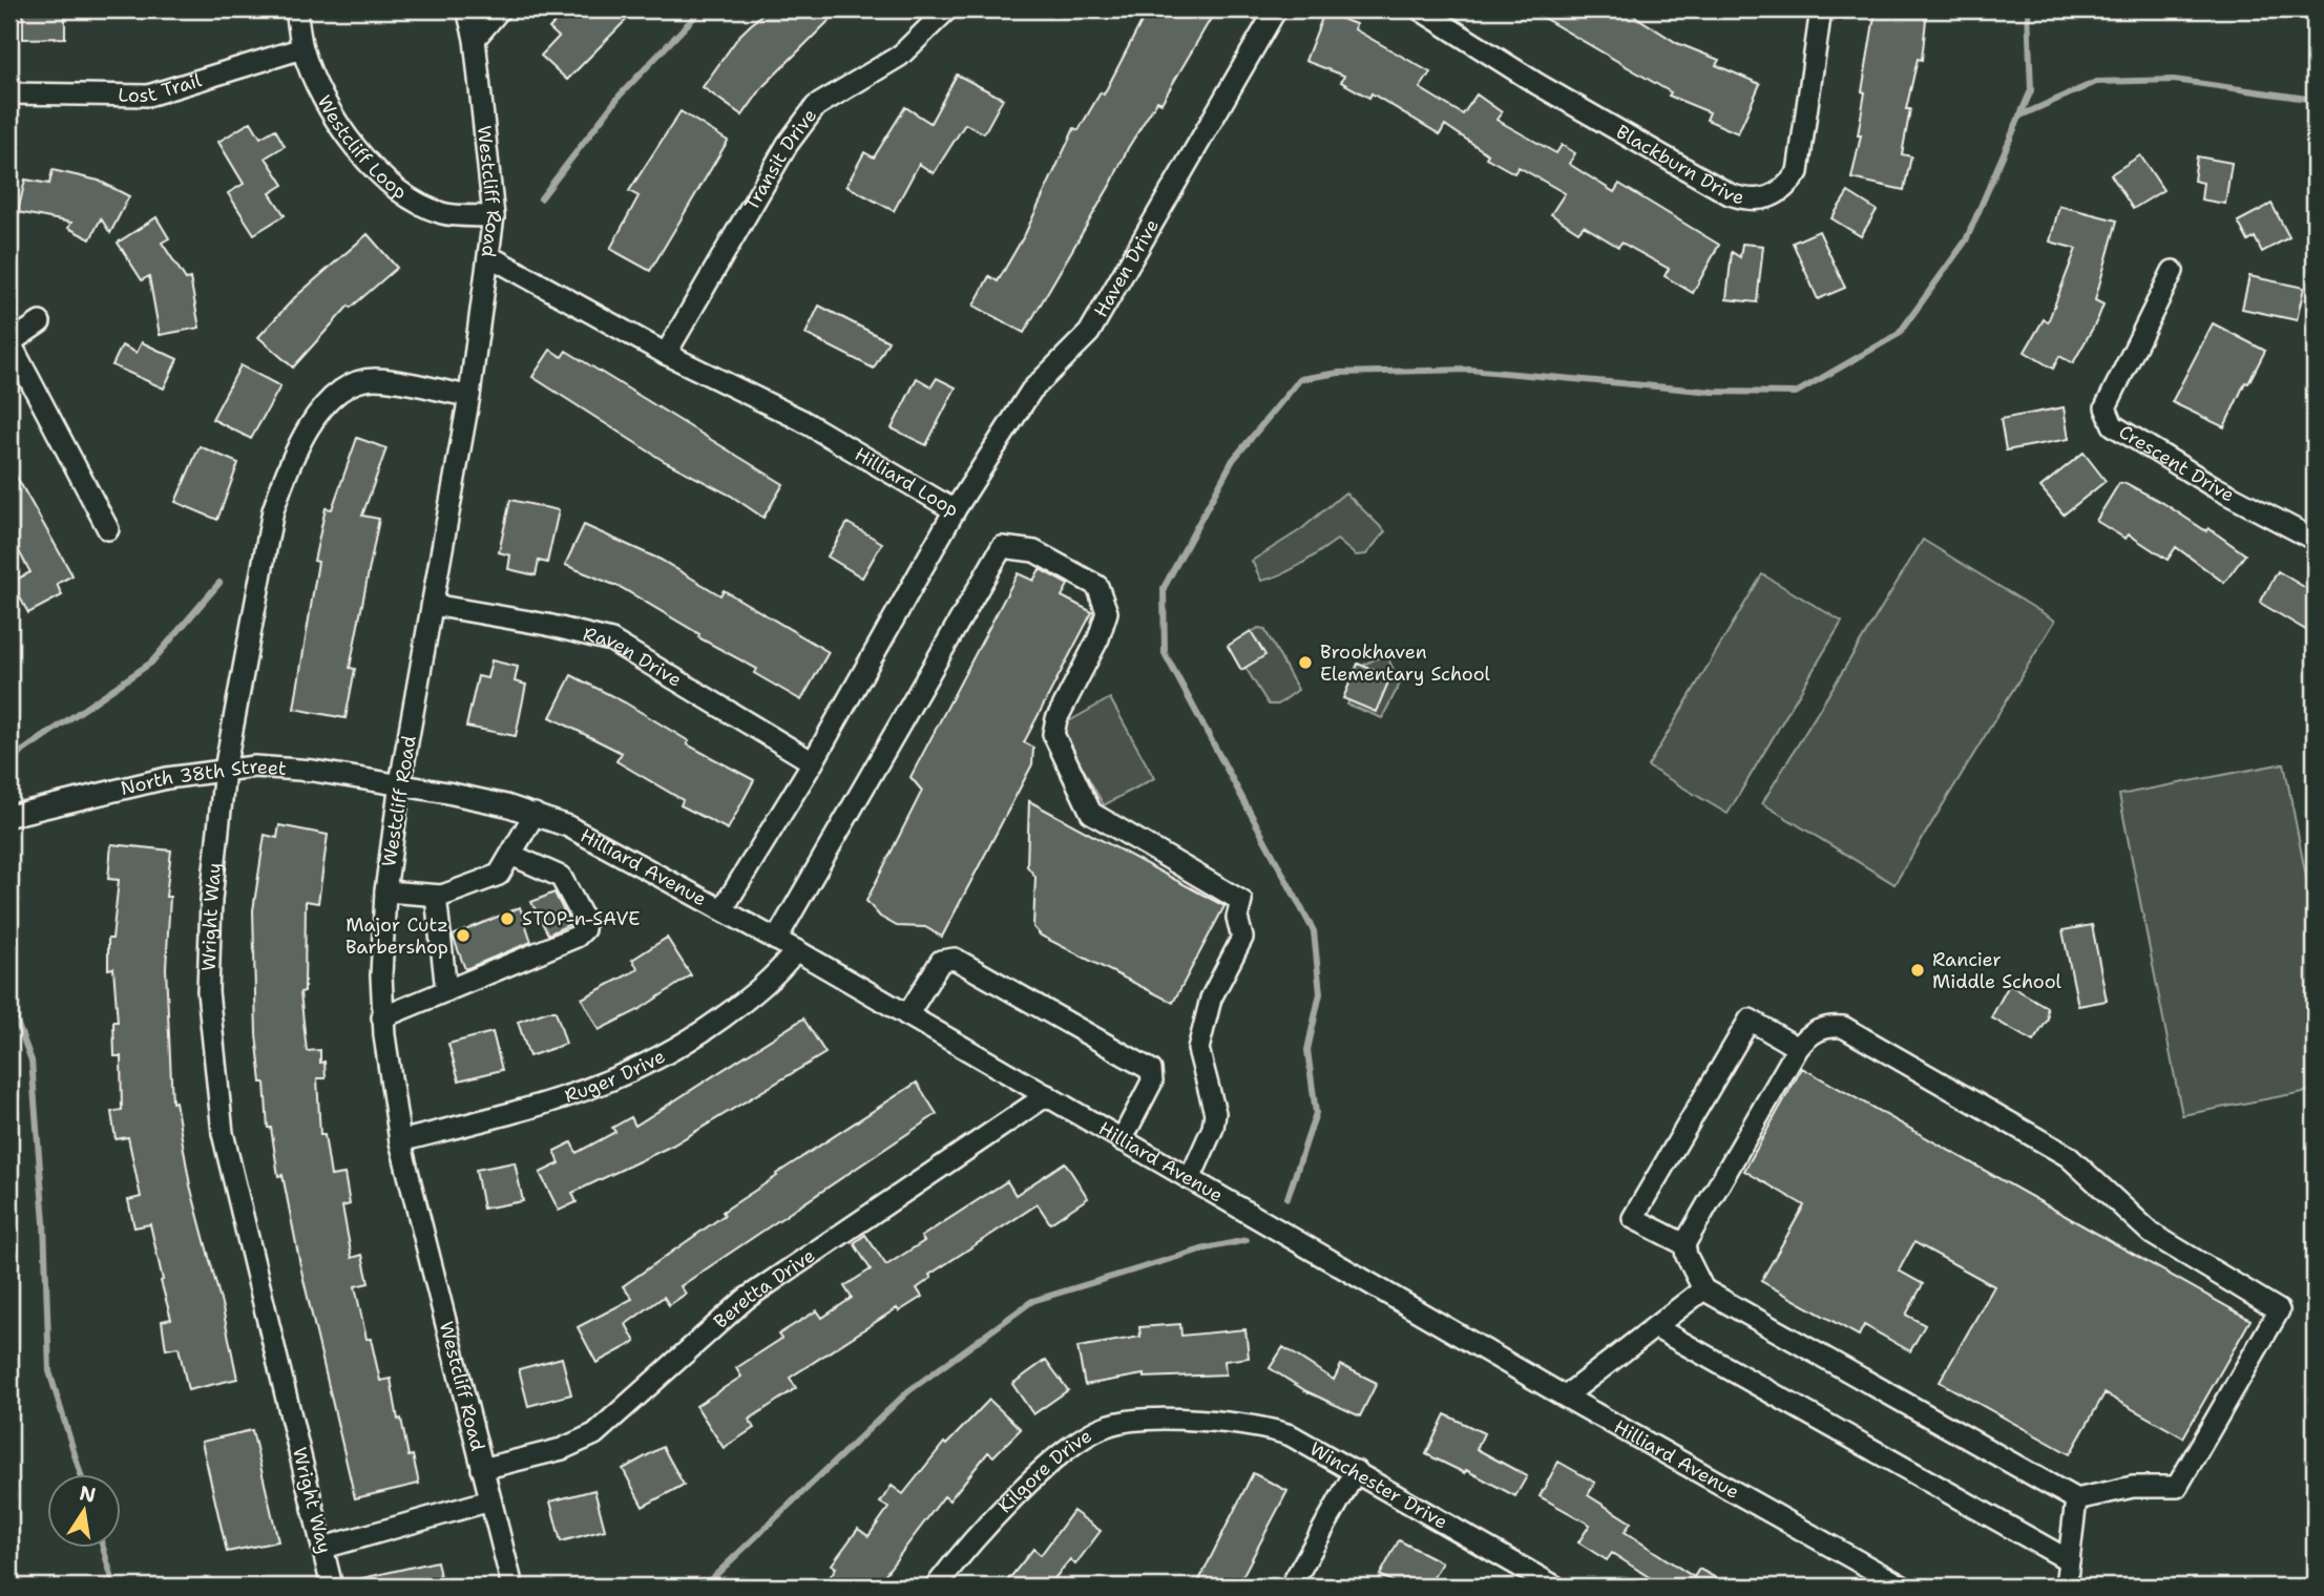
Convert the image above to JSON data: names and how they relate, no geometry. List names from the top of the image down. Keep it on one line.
{"streets":{"street":["Lost Trail","Westcliff Loop","Transit Drive","Blackburn Drive","Westcliff Road","Haven Drive","Crescent Drive","Hilliard Loop","Raven Drive","North 38th Street","Hilliard Avenue","Wright Way","Ruger Drive","Beretta Drive","Kilgore Drive","Winchester Drive"]},"crossings":[["Lost Trail","Westcliff Loop"],["Westcliff Loop","Westcliff Road"],["Transit Drive","Hilliard Loop"],["Westcliff Road","Hilliard Loop"],["Westcliff Road","Raven Drive"],["Westcliff Road","North 38th Street"],["Westcliff Road","Hilliard Avenue"],["Westcliff Road","Wright Way"],["Westcliff Road","Ruger Drive"],["Westcliff Road","Beretta Drive"],["Haven Drive","Hilliard Loop"],["Hilliard Loop","Raven Drive"],["Hilliard Loop","Hilliard Avenue"],["North 38th Street","Hilliard Avenue"],["North 38th Street","Wright Way"],["Hilliard Avenue","Ruger Drive"],["Hilliard Avenue","Beretta Drive"],["Kilgore Drive","Winchester Drive"]],"places":["Brookhaven Elementary School","STOP-n-SAVE","Major Cutz Barbershop","Rancier Middle School"],"north":"top"}
